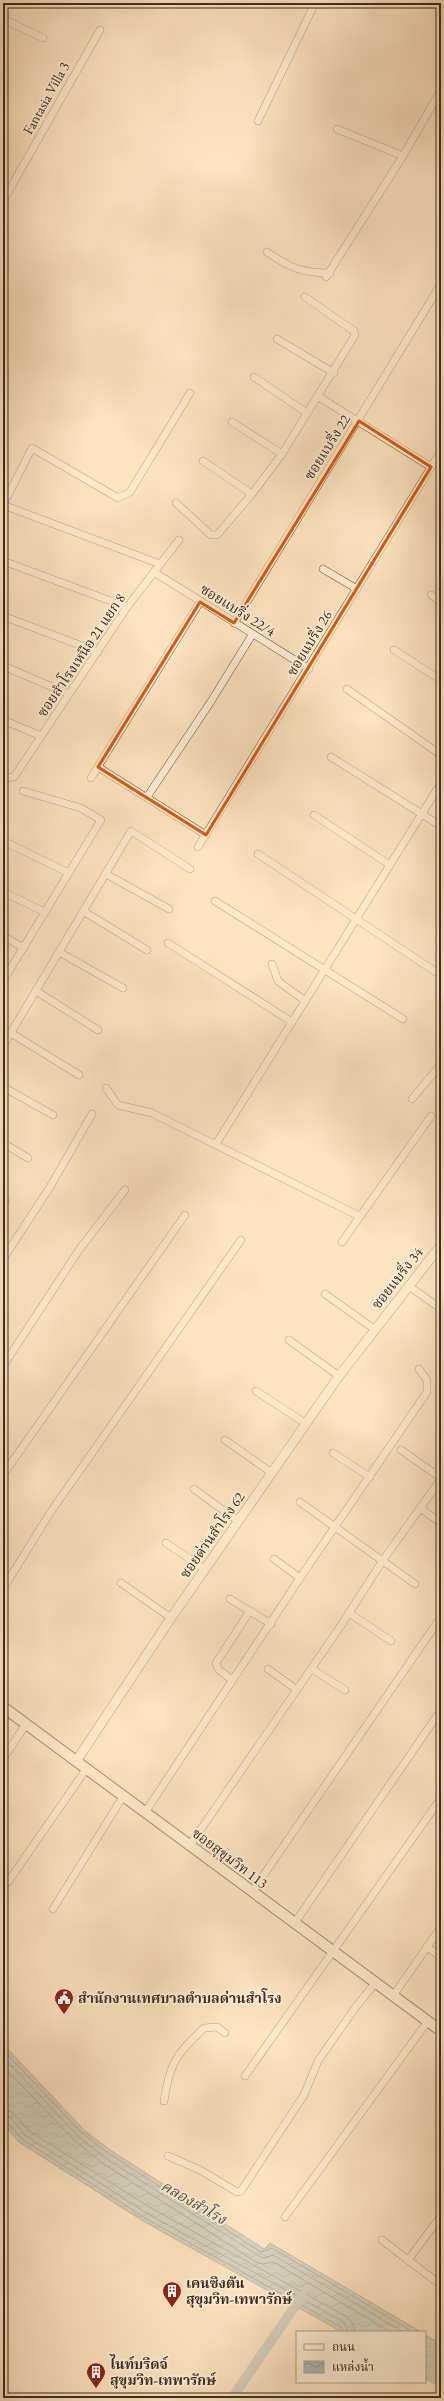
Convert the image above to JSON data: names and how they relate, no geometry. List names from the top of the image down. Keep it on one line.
{"streets":{"main road":["ซอยสุขุมวิท 113"],"street":["Fantasia Villa 3","ซอยแบริ่ง 22","ซอยแบริ่ง 22/4","ซอยแบริ่ง 26","ซอยสำโรงเหนือ 21 แยก 8","ซอยแบริ่ง 34","ซอยด่านสำโรง 62"]},"crossings":[["ซอยแบริ่ง 22","ซอยแบริ่ง 22/4"],["ซอยแบริ่ง 22/4","ซอยแบริ่ง 26"],["ซอยแบริ่ง 22/4","ซอยสำโรงเหนือ 21 แยก 8"],["ซอยแบริ่ง 34","ซอยด่านสำโรง 62"],["ซอยด่านสำโรง 62","ซอยสุขุมวิท 113"]],"water":["คลองสำโรง"],"places":{"public building":["สำนักงานเทศบาลตำบลด่านสำโรง"],"building":["เคนซิงตัน สุขุมวิท-เทพารักษ์","ไนท์บริดจ์ สุขุมวิท-เทพารักษ์"]},"legend":["ถนน","แหล่งน้ำ"]}
